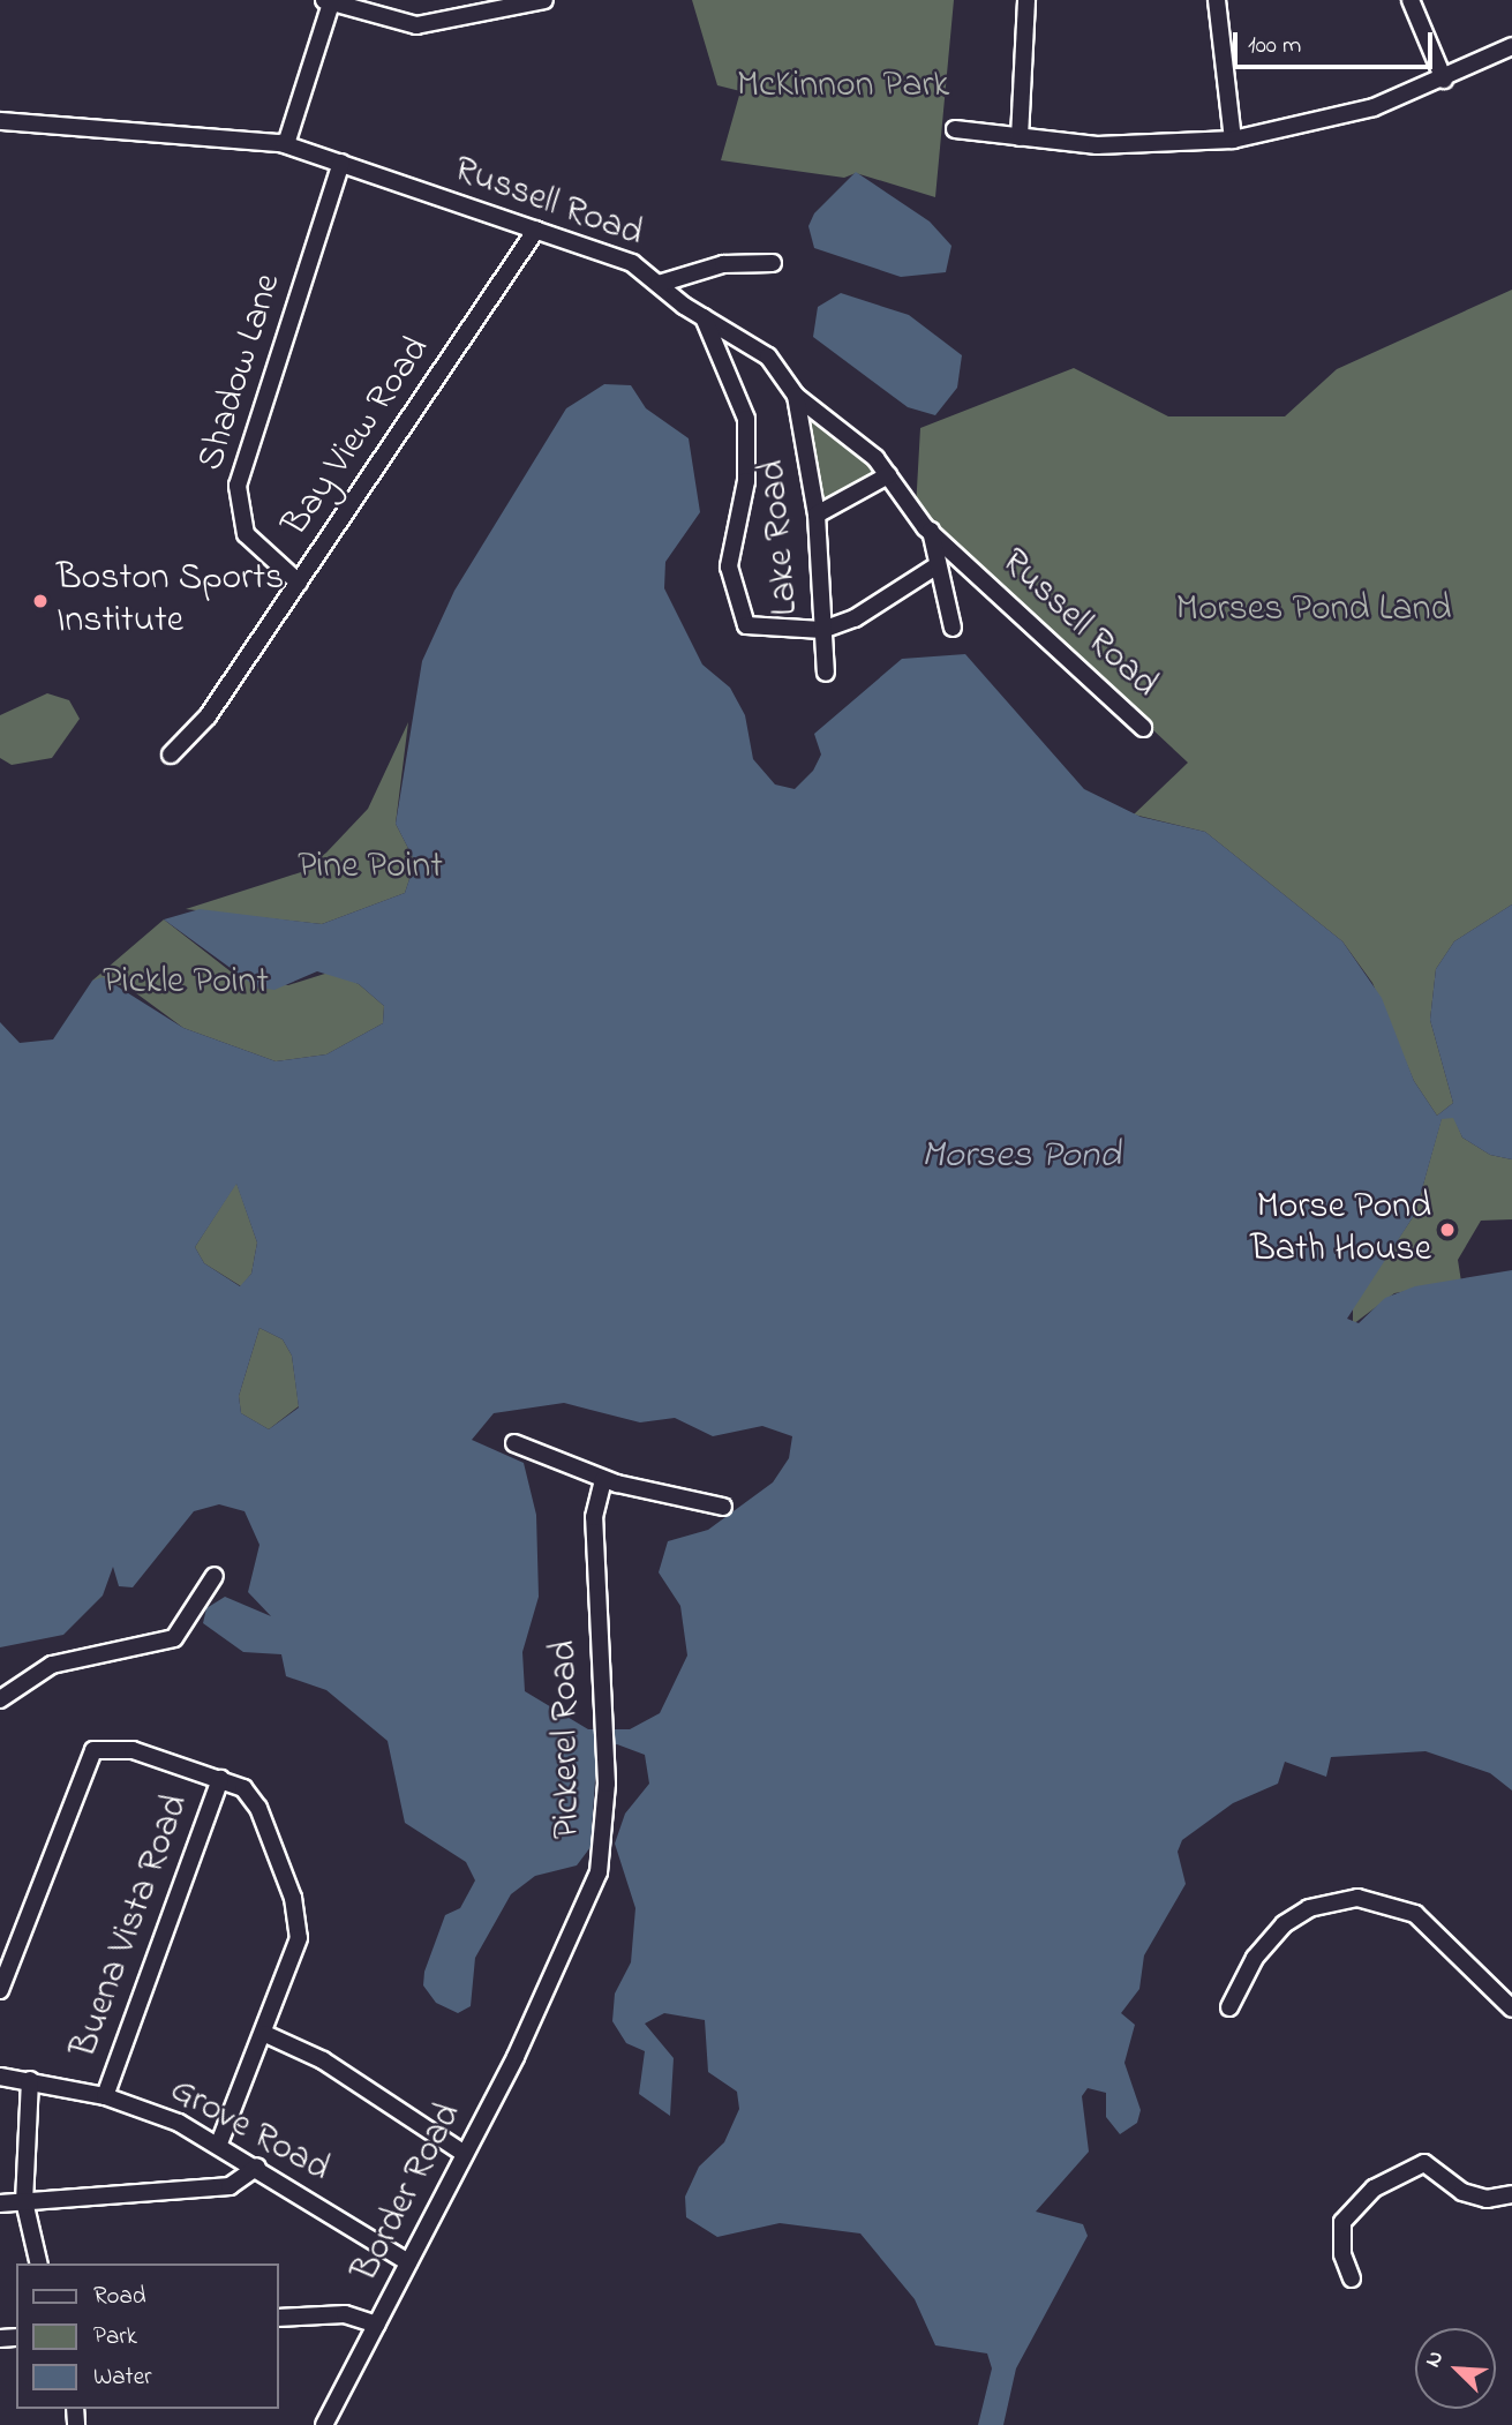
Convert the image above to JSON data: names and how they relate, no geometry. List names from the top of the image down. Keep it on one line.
{"streets":{"street":["Russell Road","Shadow Lane","Bay View Road","Lake Road","Pickerel Road","Buena Vista Road","Grove Road","Border Road"]},"crossings":[["Russell Road","Shadow Lane"],["Russell Road","Bay View Road"],["Russell Road","Lake Road"],["Shadow Lane","Bay View Road"],["Pickerel Road","Border Road"],["Buena Vista Road","Grove Road"],["Grove Road","Border Road"]],"water":["Morses Pond"],"parks":["McKinnon Park","Morses Pond Land","Pine Point","Pickle Point"],"places":["Boston Sports Institute","Morse Pond Bath House"],"legend":["Road","Park","Water"],"scale_bar":"100 m","north":"top left"}
